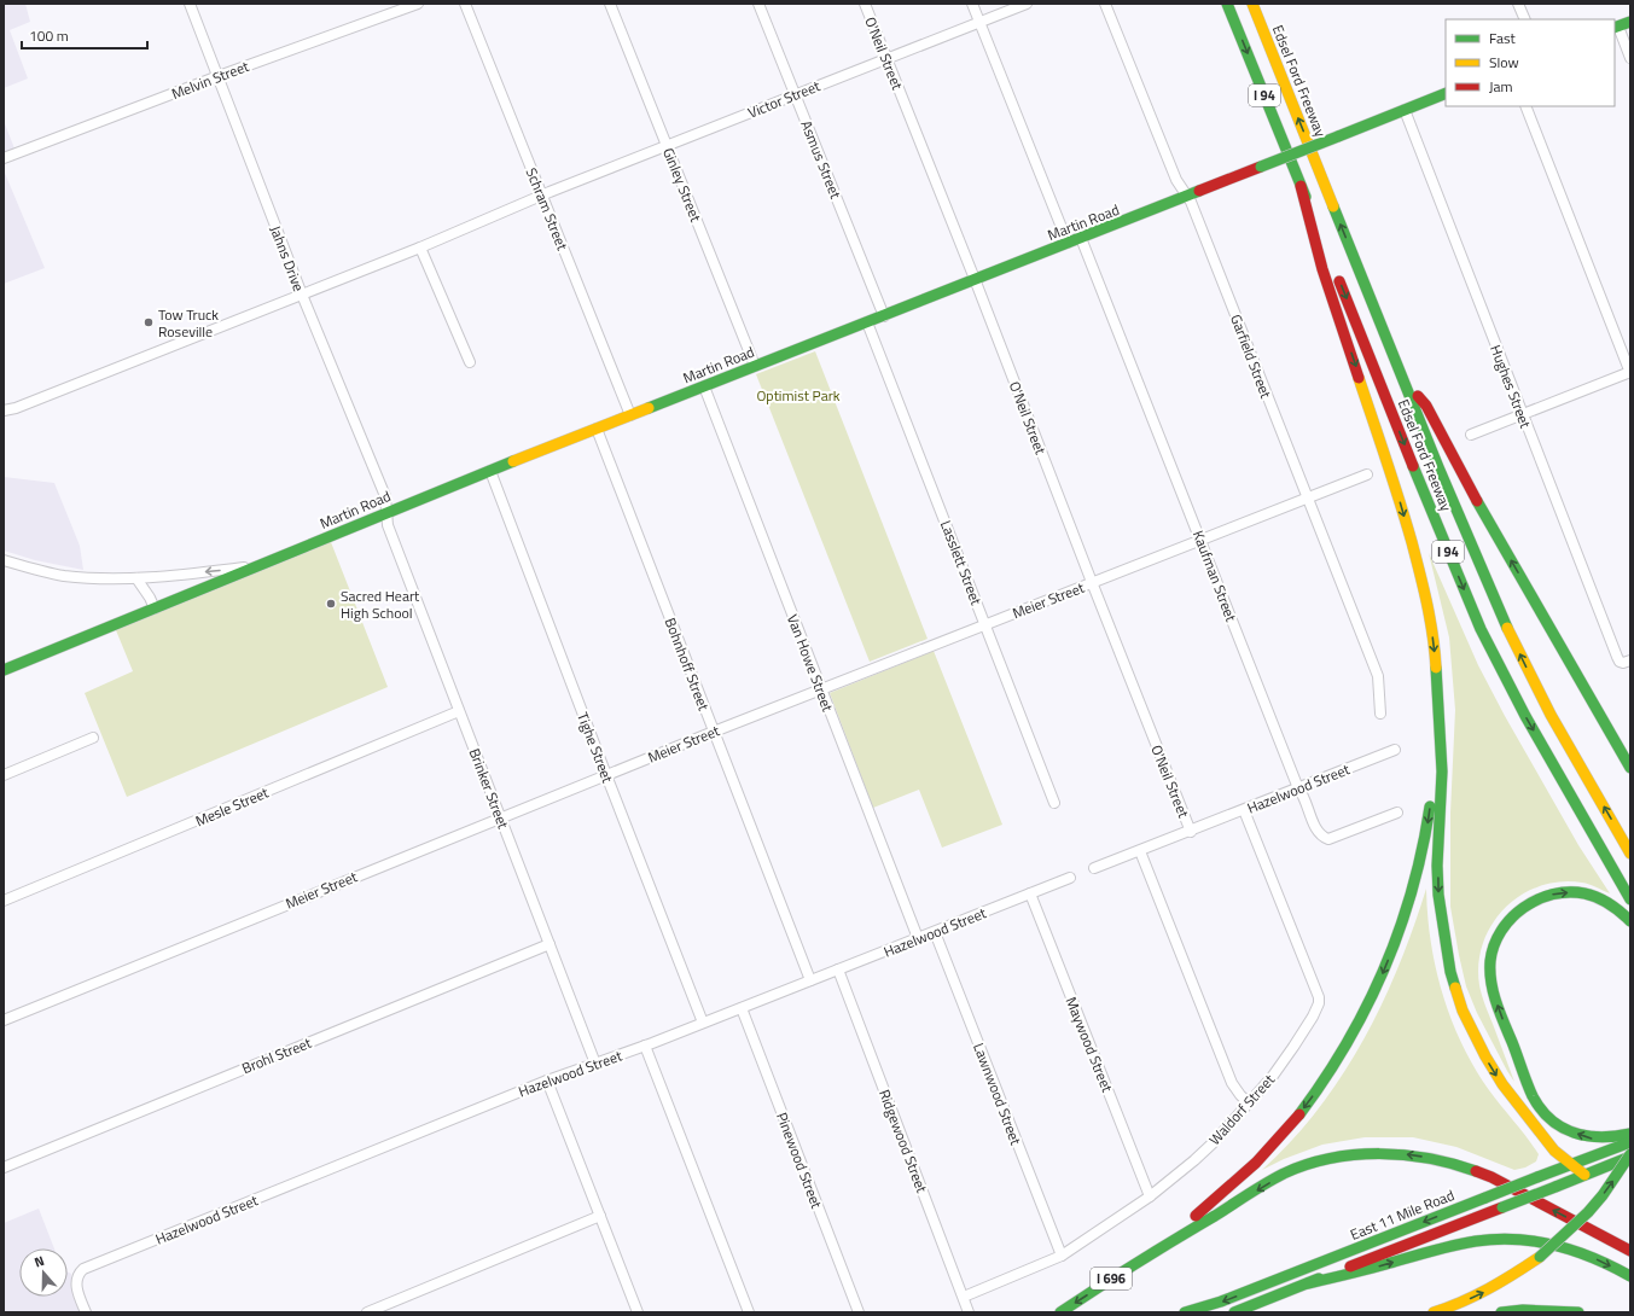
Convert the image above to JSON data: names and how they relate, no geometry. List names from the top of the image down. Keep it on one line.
{"streets":{"main road":["Edsel Ford Freeway","I 94","Martin Road","East 11 Mile Road","I 696"],"street":["O'Neil Street","Melvin Street","Victor Street","Asmus Street","Ginley Street","Schram Street","Jahns Drive","Garfield Street","Hughes Street","Lasslett Street","Kaufman Street","Meier Street","Van Howe Street","Bohnhoff Street","Tighe Street","Brinker Street","Hazelwood Street","Mesle Street","Maywood Street","Brohl Street","Lawnwood Street","Waldorf Street","Ridgewood Street","Pinewood Street"]},"crossings":[["O'Neil Street","Victor Street"],["O'Neil Street","Martin Road"],["O'Neil Street","Meier Street"],["O'Neil Street","Hazelwood Street"],["Melvin Street","Jahns Drive"],["Victor Street","Asmus Street"],["Victor Street","Ginley Street"],["Victor Street","Schram Street"],["Victor Street","Jahns Drive"],["Asmus Street","Martin Road"],["Ginley Street","Martin Road"],["Schram Street","Martin Road"],["Martin Road","Jahns Drive"],["Martin Road","Garfield Street"],["Martin Road","Hughes Street"],["Martin Road","Lasslett Street"],["Martin Road","Kaufman Street"],["Martin Road","Van Howe Street"],["Martin Road","Bohnhoff Street"],["Martin Road","Tighe Street"],["Martin Road","Brinker Street"],["Jahns Drive","Brinker Street"],["Garfield Street","Meier Street"],["Lasslett Street","Meier Street"],["Kaufman Street","Meier Street"],["Kaufman Street","Hazelwood Street"],["Meier Street","Van Howe Street"],["Meier Street","Bohnhoff Street"],["Meier Street","Tighe Street"],["Meier Street","Brinker Street"],["Van Howe Street","Hazelwood Street"],["Bohnhoff Street","Hazelwood Street"],["Tighe Street","Hazelwood Street"],["Brinker Street","Hazelwood Street"],["Brinker Street","Mesle Street"],["Brinker Street","Brohl Street"],["Hazelwood Street","Maywood Street"],["Hazelwood Street","Lawnwood Street"],["Hazelwood Street","Waldorf Street"],["Hazelwood Street","Ridgewood Street"],["Hazelwood Street","Pinewood Street"],["Maywood Street","Waldorf Street"],["Lawnwood Street","Waldorf Street"],["Waldorf Street","Ridgewood Street"]],"parks":["Optimist Park"],"places":["Tow Truck Roseville","Sacred Heart High School"],"legend":["Fast","Slow","Jam"],"scale_bar":"100 m","north":"top"}
